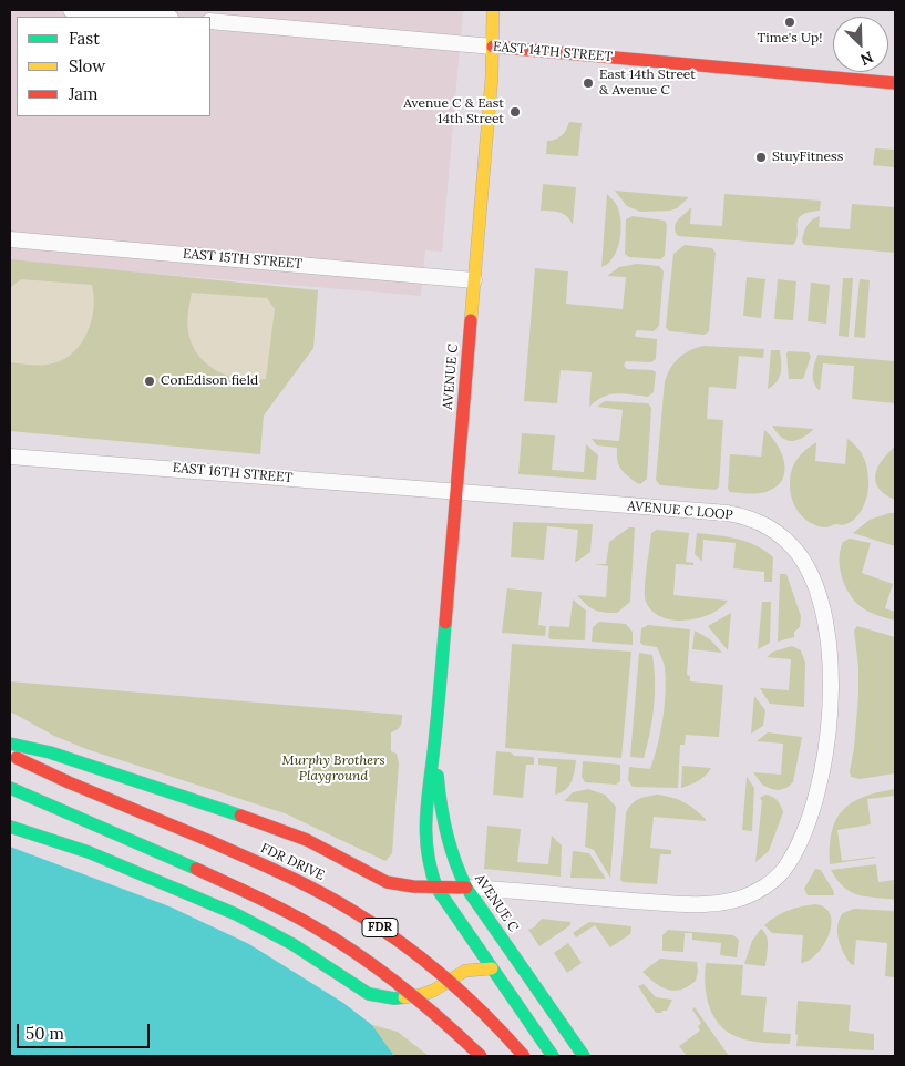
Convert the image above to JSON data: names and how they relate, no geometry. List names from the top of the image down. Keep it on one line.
{"streets":{"main road":["EAST 14TH STREET","AVENUE C","FDR DRIVE","FDR"],"street":["EAST 15TH STREET","EAST 16TH STREET","AVENUE C LOOP"]},"crossings":[["EAST 14TH STREET","AVENUE C"],["EAST 15TH STREET","AVENUE C"],["AVENUE C","EAST 16TH STREET"],["AVENUE C","AVENUE C LOOP"],["EAST 16TH STREET","AVENUE C LOOP"]],"parks":["Murphy Brothers Playground"],"places":["Time's Up!","East 14th Street & Avenue C","Avenue C & East 14th Street","StuyFitness","ConEdison field"],"legend":["Fast","Slow","Jam"],"scale_bar":"50 m","north":"bottom right"}
